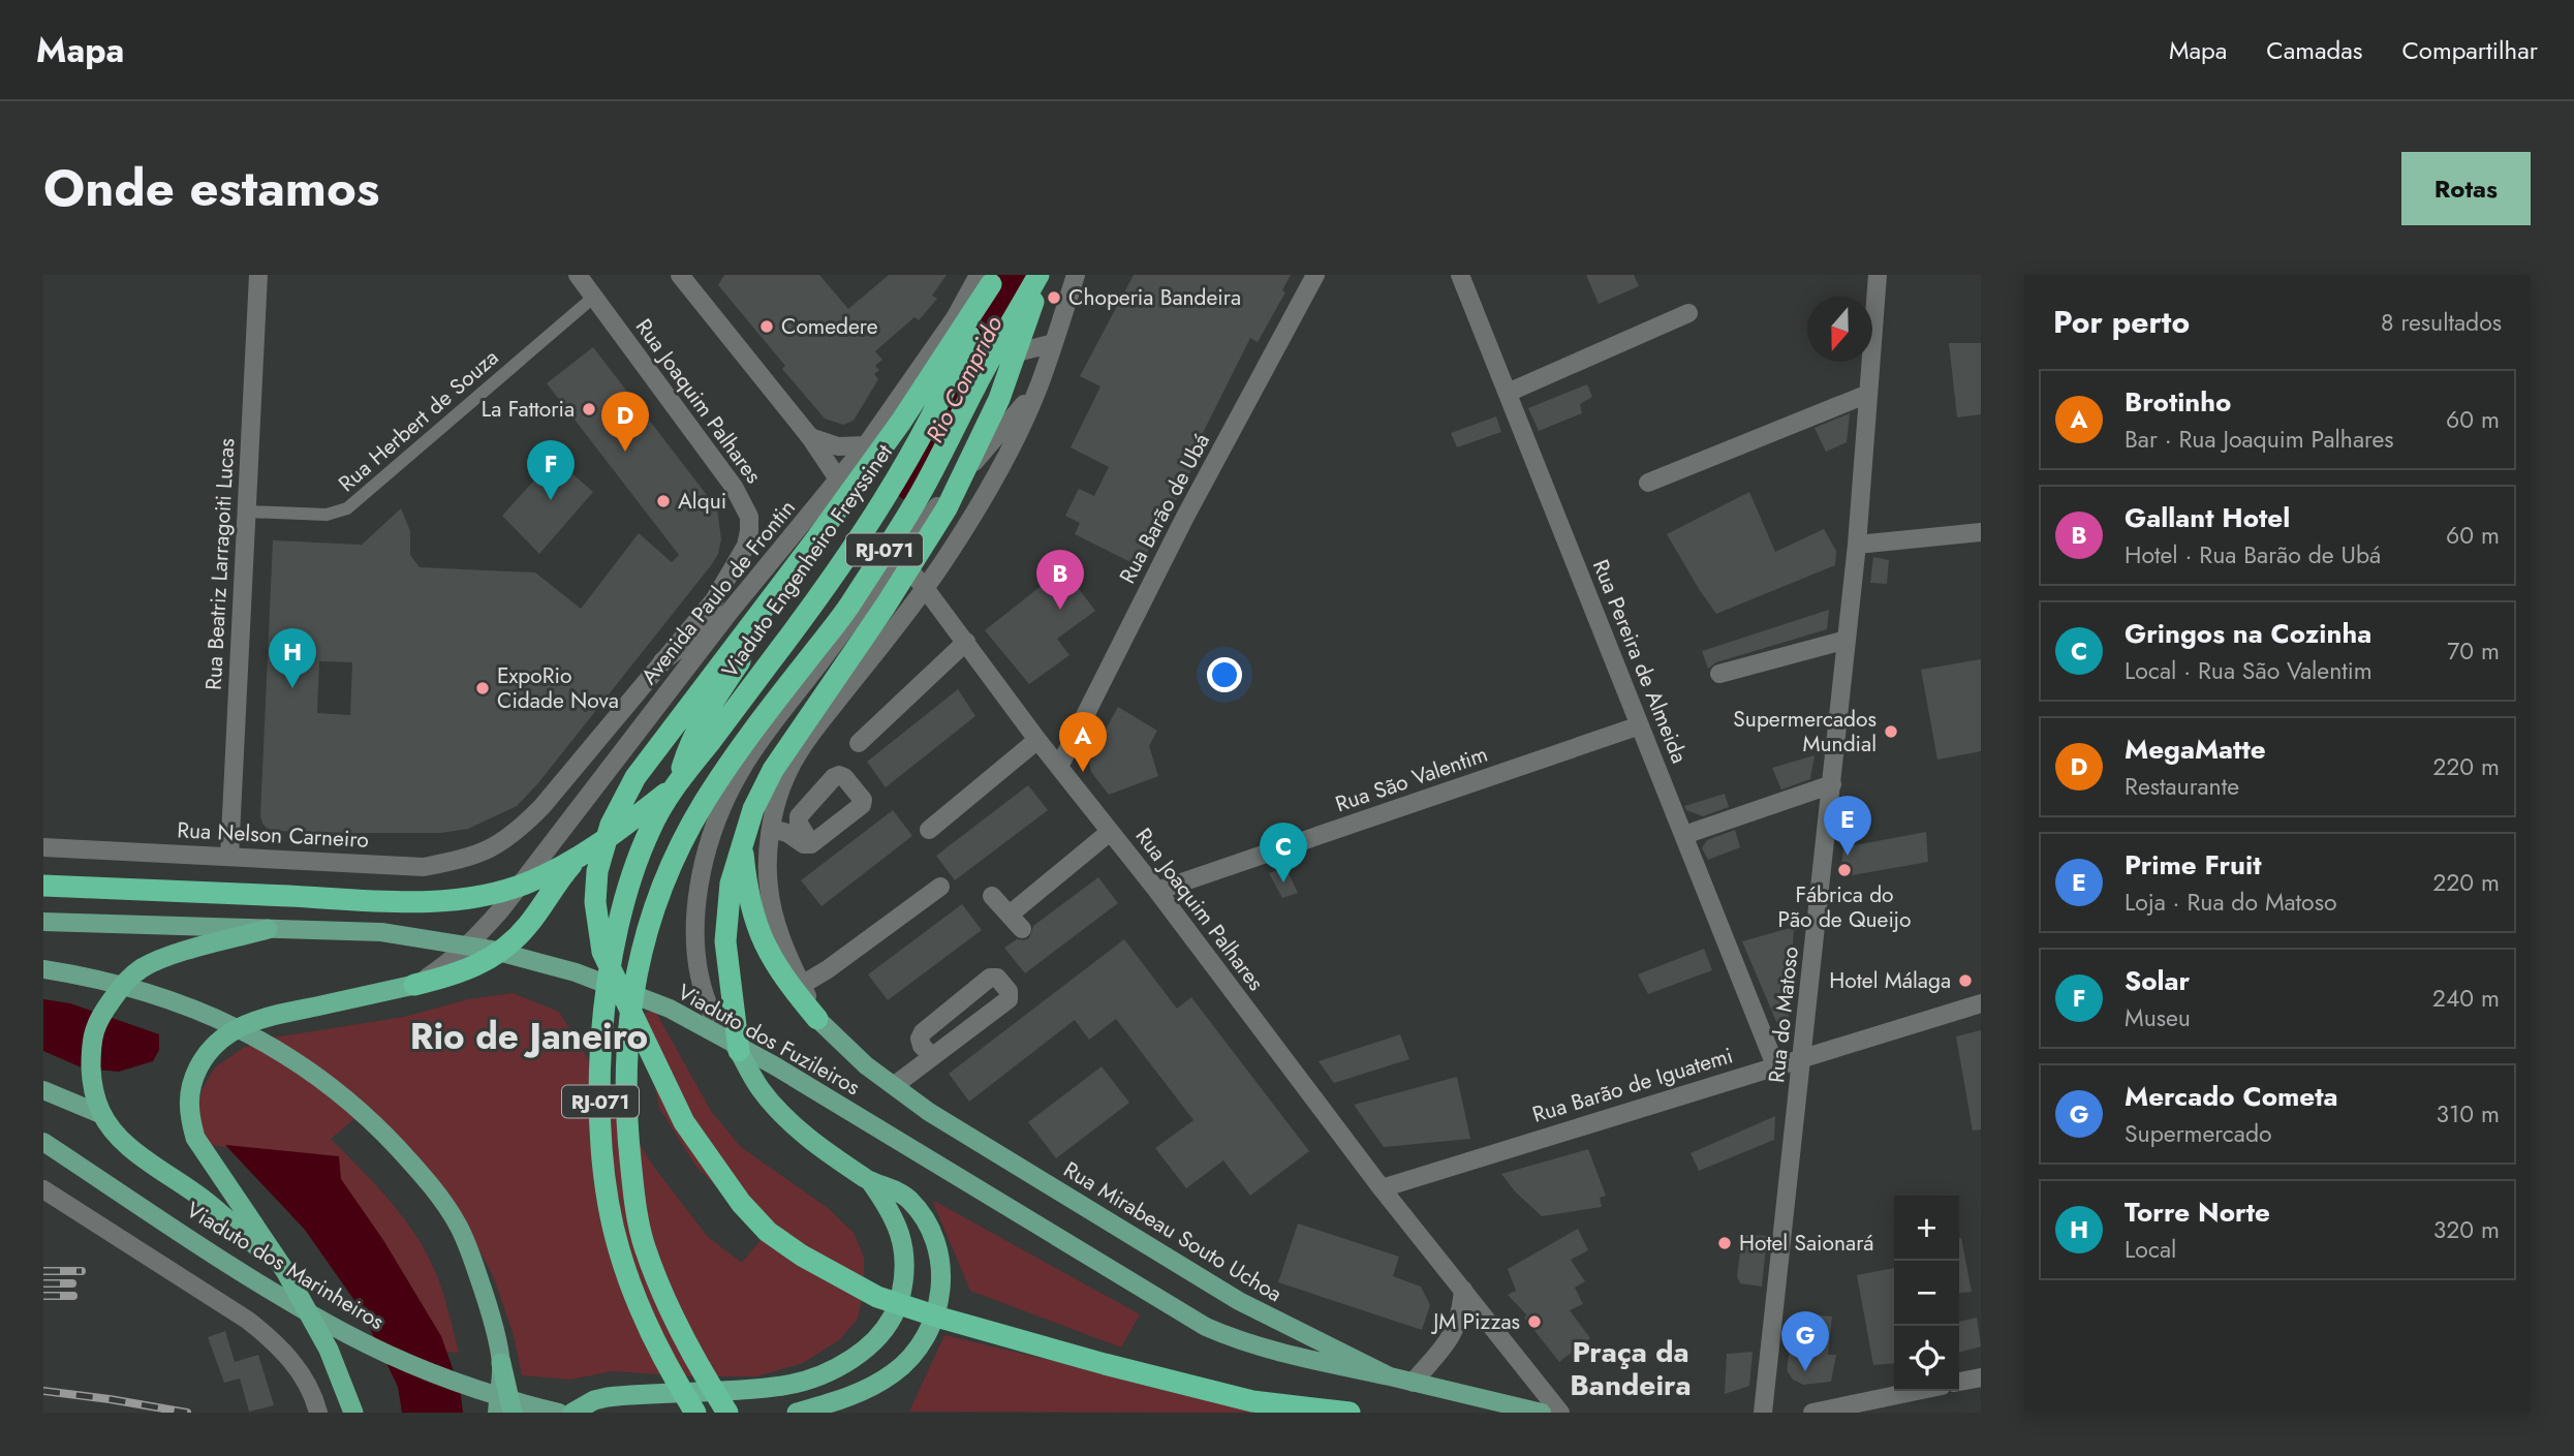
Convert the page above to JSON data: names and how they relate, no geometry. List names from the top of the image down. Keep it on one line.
{"streets":{"highway":["RJ-071","Viaduto Engenheiro Freyssinet"],"main road":["Viaduto dos Fuzileiros","Rua Mirabeau Souto Uchoa","Viaduto dos Marinheiros"],"street":["Rua Joaquim Palhares","Rua Herbert de Souza","Rua Barão de Ubá","Rua Beatriz Larragoiti Lucas","Avenida Paulo de Frontin","Rua Pereira de Almeida","Rua São Valentim","Rua Nelson Carneiro","Rua do Matoso","Rua Barão de Iguatemi"]},"crossings":[["Rua Joaquim Palhares","Rua Herbert de Souza"],["Rua Joaquim Palhares","Rua Barão de Ubá"],["Rua Joaquim Palhares","Avenida Paulo de Frontin"],["Rua Joaquim Palhares","Rua São Valentim"],["Rua Joaquim Palhares","Rua Barão de Iguatemi"],["Rua Herbert de Souza","Rua Beatriz Larragoiti Lucas"],["RJ-071","Viaduto Engenheiro Freyssinet"],["Viaduto Engenheiro Freyssinet","Avenida Paulo de Frontin"],["Rua Beatriz Larragoiti Lucas","Rua Nelson Carneiro"],["Avenida Paulo de Frontin","Rua Nelson Carneiro"],["Rua Pereira de Almeida","Rua São Valentim"],["Rua Pereira de Almeida","Rua Barão de Iguatemi"],["Rua do Matoso","Rua Barão de Iguatemi"],["Viaduto dos Fuzileiros","Rua Mirabeau Souto Uchoa"]],"districts":["Rio de Janeiro","Praça da Bandeira"],"water":["Rio Comprido"],"places":["Choperia Bandeira","Comedere","La Fattoria","Alqui","ExpoRio Cidade Nova","Supermercados Mundial","Fábrica do Pão de Queijo","Hotel Málaga","Hotel Saionará","JM Pizzas"],"north":"bottom","page":{"header":"Mapa","nav":["Mapa","Camadas","Compartilhar"],"title":"Onde estamos","buttons":"Rotas","heading":["Por perto","8 resultados"],"list":[{"mark":"A","name":"Brotinho","note":"Bar · Rua Joaquim Palhares","value":"60 m"},{"mark":"B","name":"Gallant Hotel","note":"Hotel · Rua Barão de Ubá","value":"60 m"},{"mark":"C","name":"Gringos na Cozinha","note":"Local · Rua São Valentim","value":"70 m"},{"mark":"D","name":"MegaMatte","note":"Restaurante","value":"220 m"},{"mark":"E","name":"Prime Fruit","note":"Loja · Rua do Matoso","value":"220 m"},{"mark":"F","name":"Solar","note":"Museu","value":"240 m"},{"mark":"G","name":"Mercado Cometa","note":"Supermercado","value":"310 m"},{"mark":"H","name":"Torre Norte","note":"Local","value":"320 m"}],"pins":["D","F","B","H","A","E","C","G"],"map_buttons":["+","−"]}}
